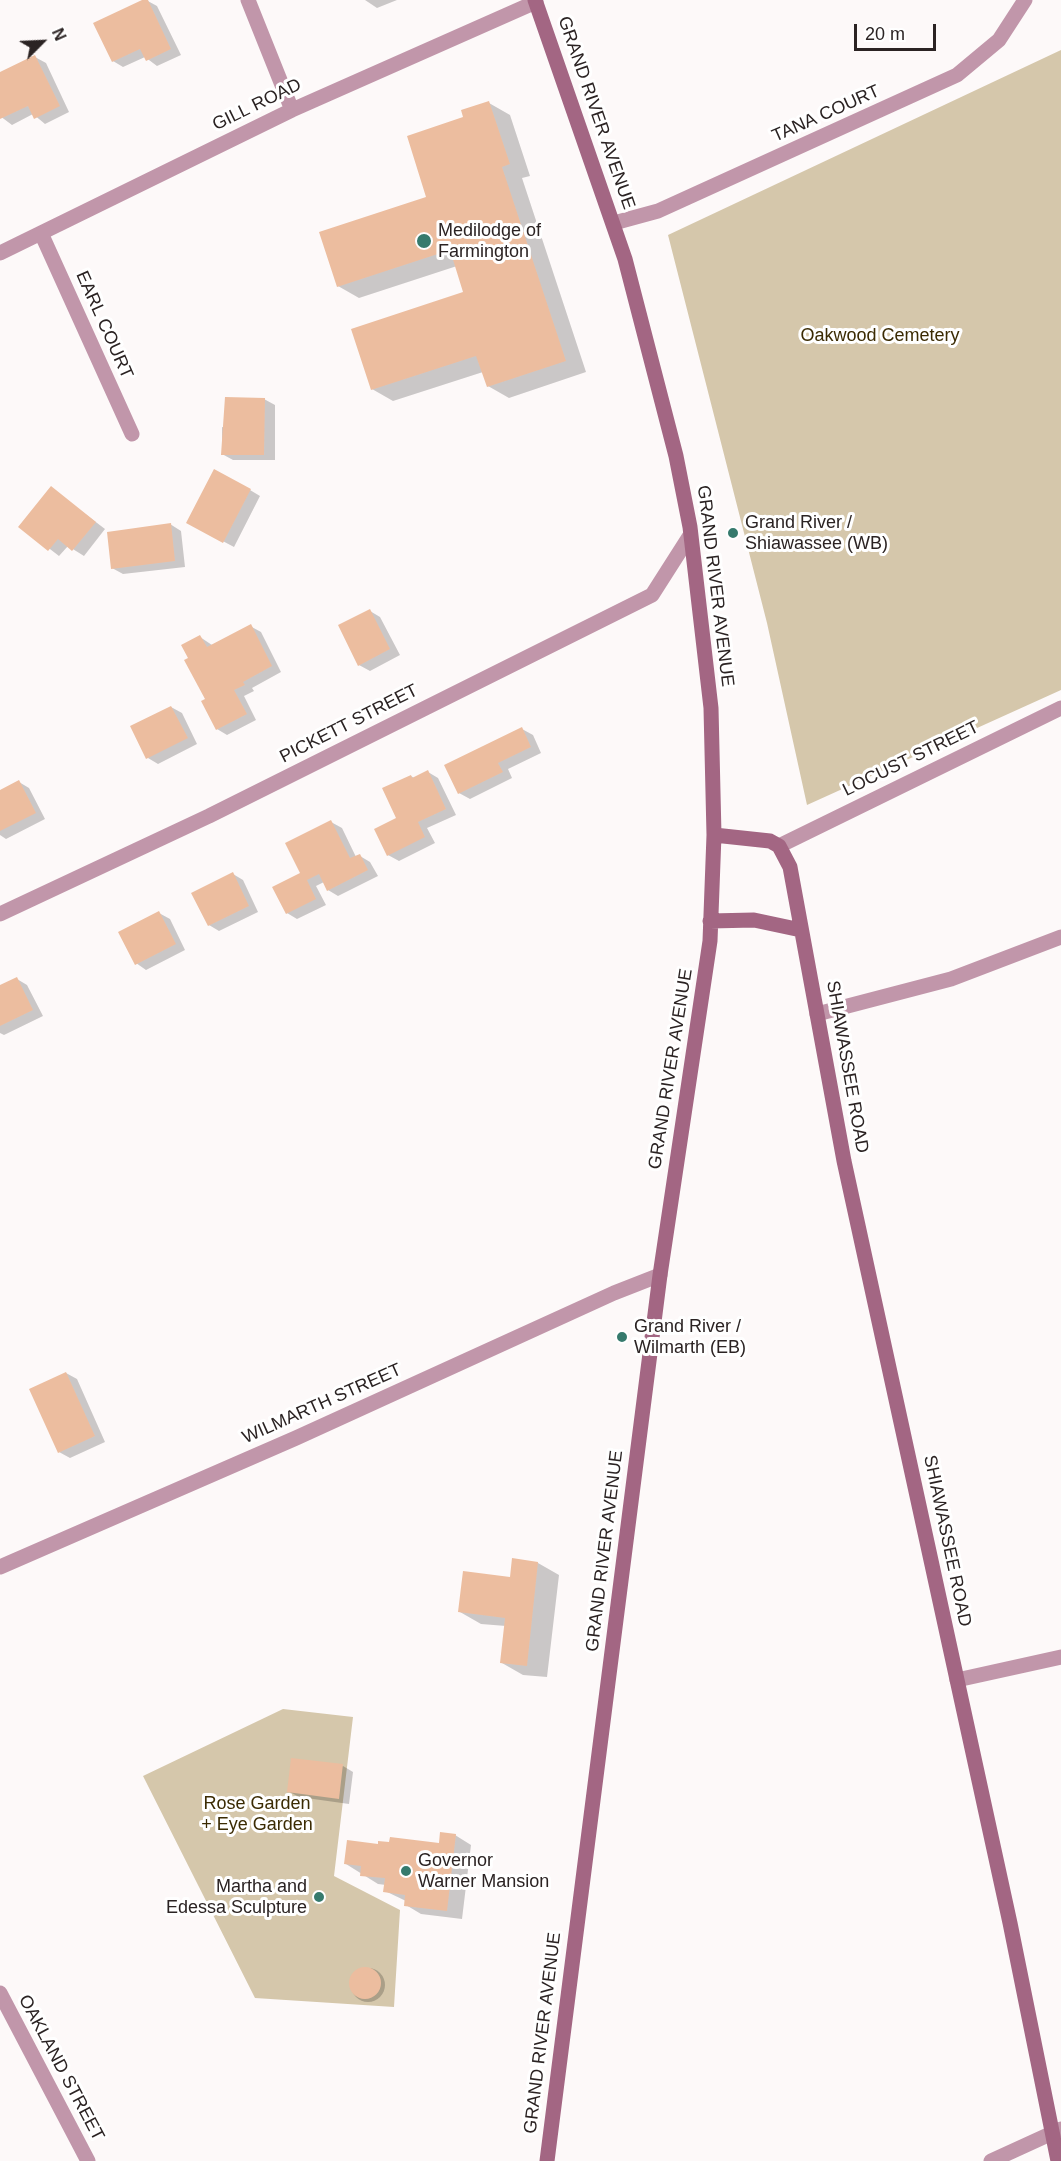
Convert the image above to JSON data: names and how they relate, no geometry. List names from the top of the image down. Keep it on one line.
{"streets":{"main road":["GRAND RIVER AVENUE","SHIAWASSEE ROAD"],"street":["GILL ROAD","TANA COURT","EARL COURT","PICKETT STREET","LOCUST STREET","WILMARTH STREET","OAKLAND STREET"]},"crossings":[["GILL ROAD","GRAND RIVER AVENUE"],["GILL ROAD","EARL COURT"],["GRAND RIVER AVENUE","TANA COURT"],["GRAND RIVER AVENUE","PICKETT STREET"],["GRAND RIVER AVENUE","WILMARTH STREET"],["LOCUST STREET","SHIAWASSEE ROAD"]],"parks":["Oakwood Cemetery","Rose Garden + Eye Garden"],"places":["Medilodge of Farmington","Grand River / Shiawassee (WB)","Grand River / Wilmarth (EB)","Governor Warner Mansion","Martha and Edessa Sculpture"],"scale_bar":"20 m","north":"top right"}
